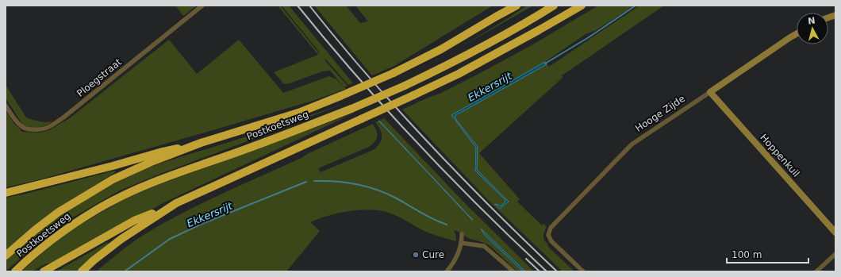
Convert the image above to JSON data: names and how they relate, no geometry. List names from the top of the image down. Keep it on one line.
{"streets":{"highway":["Postkoetsweg"],"street":["Ploegstraat","Hooge Zijde","Hoppenkuil"]},"crossings":[["Hooge Zijde","Hoppenkuil"]],"water":["Ekkersrijt"],"places":["Cure"],"scale_bar":"100 m","north":"top"}
